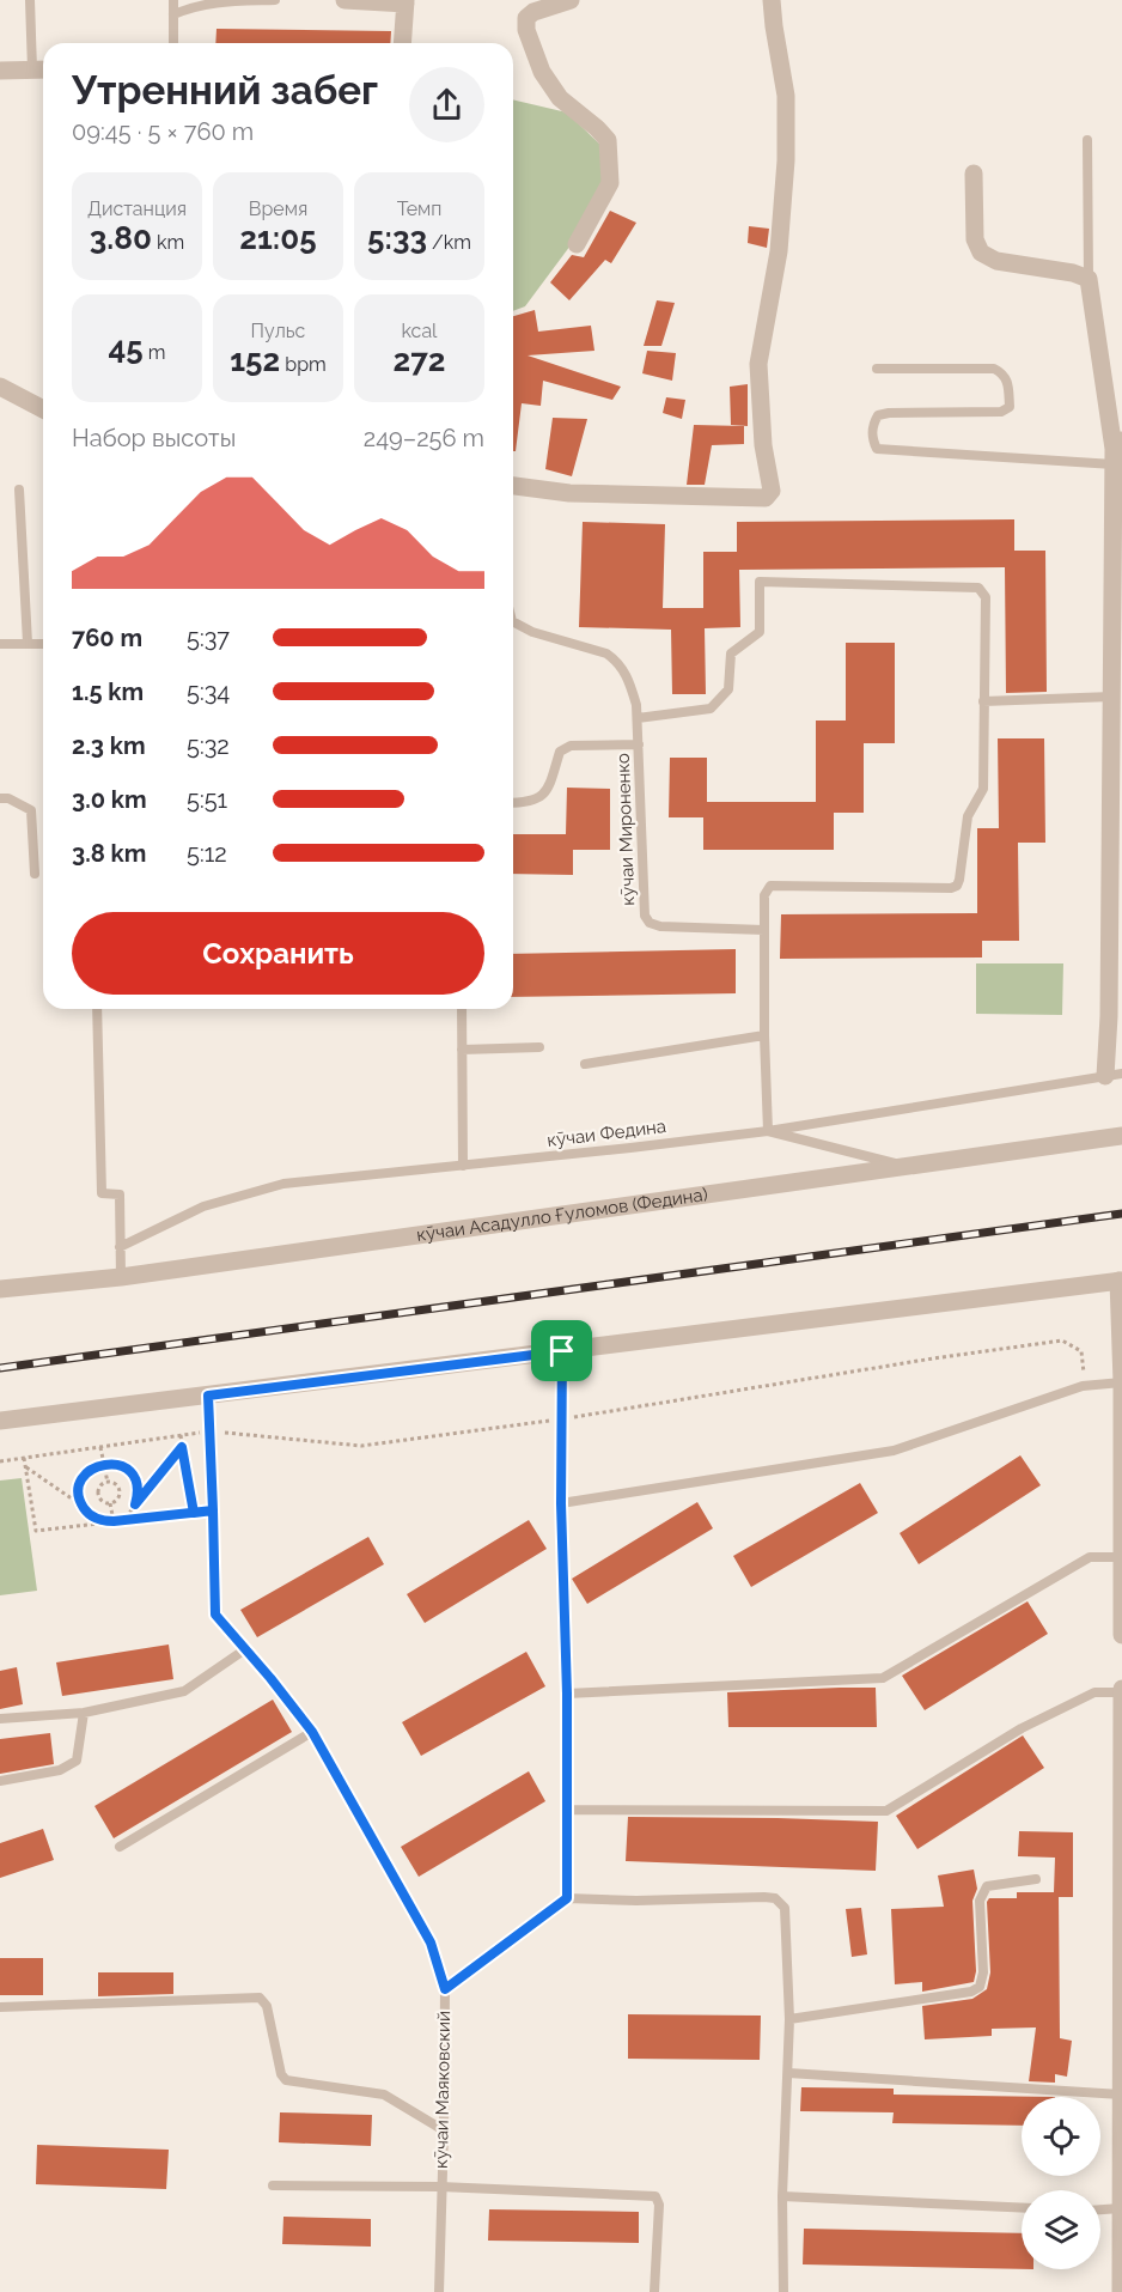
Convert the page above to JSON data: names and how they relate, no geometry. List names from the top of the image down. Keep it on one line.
{"streets":{"street":["кӯчаи Асадулло Ғуломов (Федина)"],"lane":["кӯчаи Мироненко","кӯчаи Федина","кӯчаи Маяковский"]},"page":{"heading":["Утренний забег","09:45 · 5 × 760 m"],"stats":[["Дистанция","3.80 km"],["Время","21:05"],["Темп","5:33 /km"],["45 m"],["Пульс","152 bpm"],["kcal","272"]],"chart":["Набор высоты","249–256 m"],"list":[{"name":"760 m","note":"5:37"},{"name":"1.5 km","note":"5:34"},{"name":"2.3 km","note":"5:32"},{"name":"3.0 km","note":"5:51"},{"name":"3.8 km","note":"5:12"}],"buttons":"Сохранить"}}
